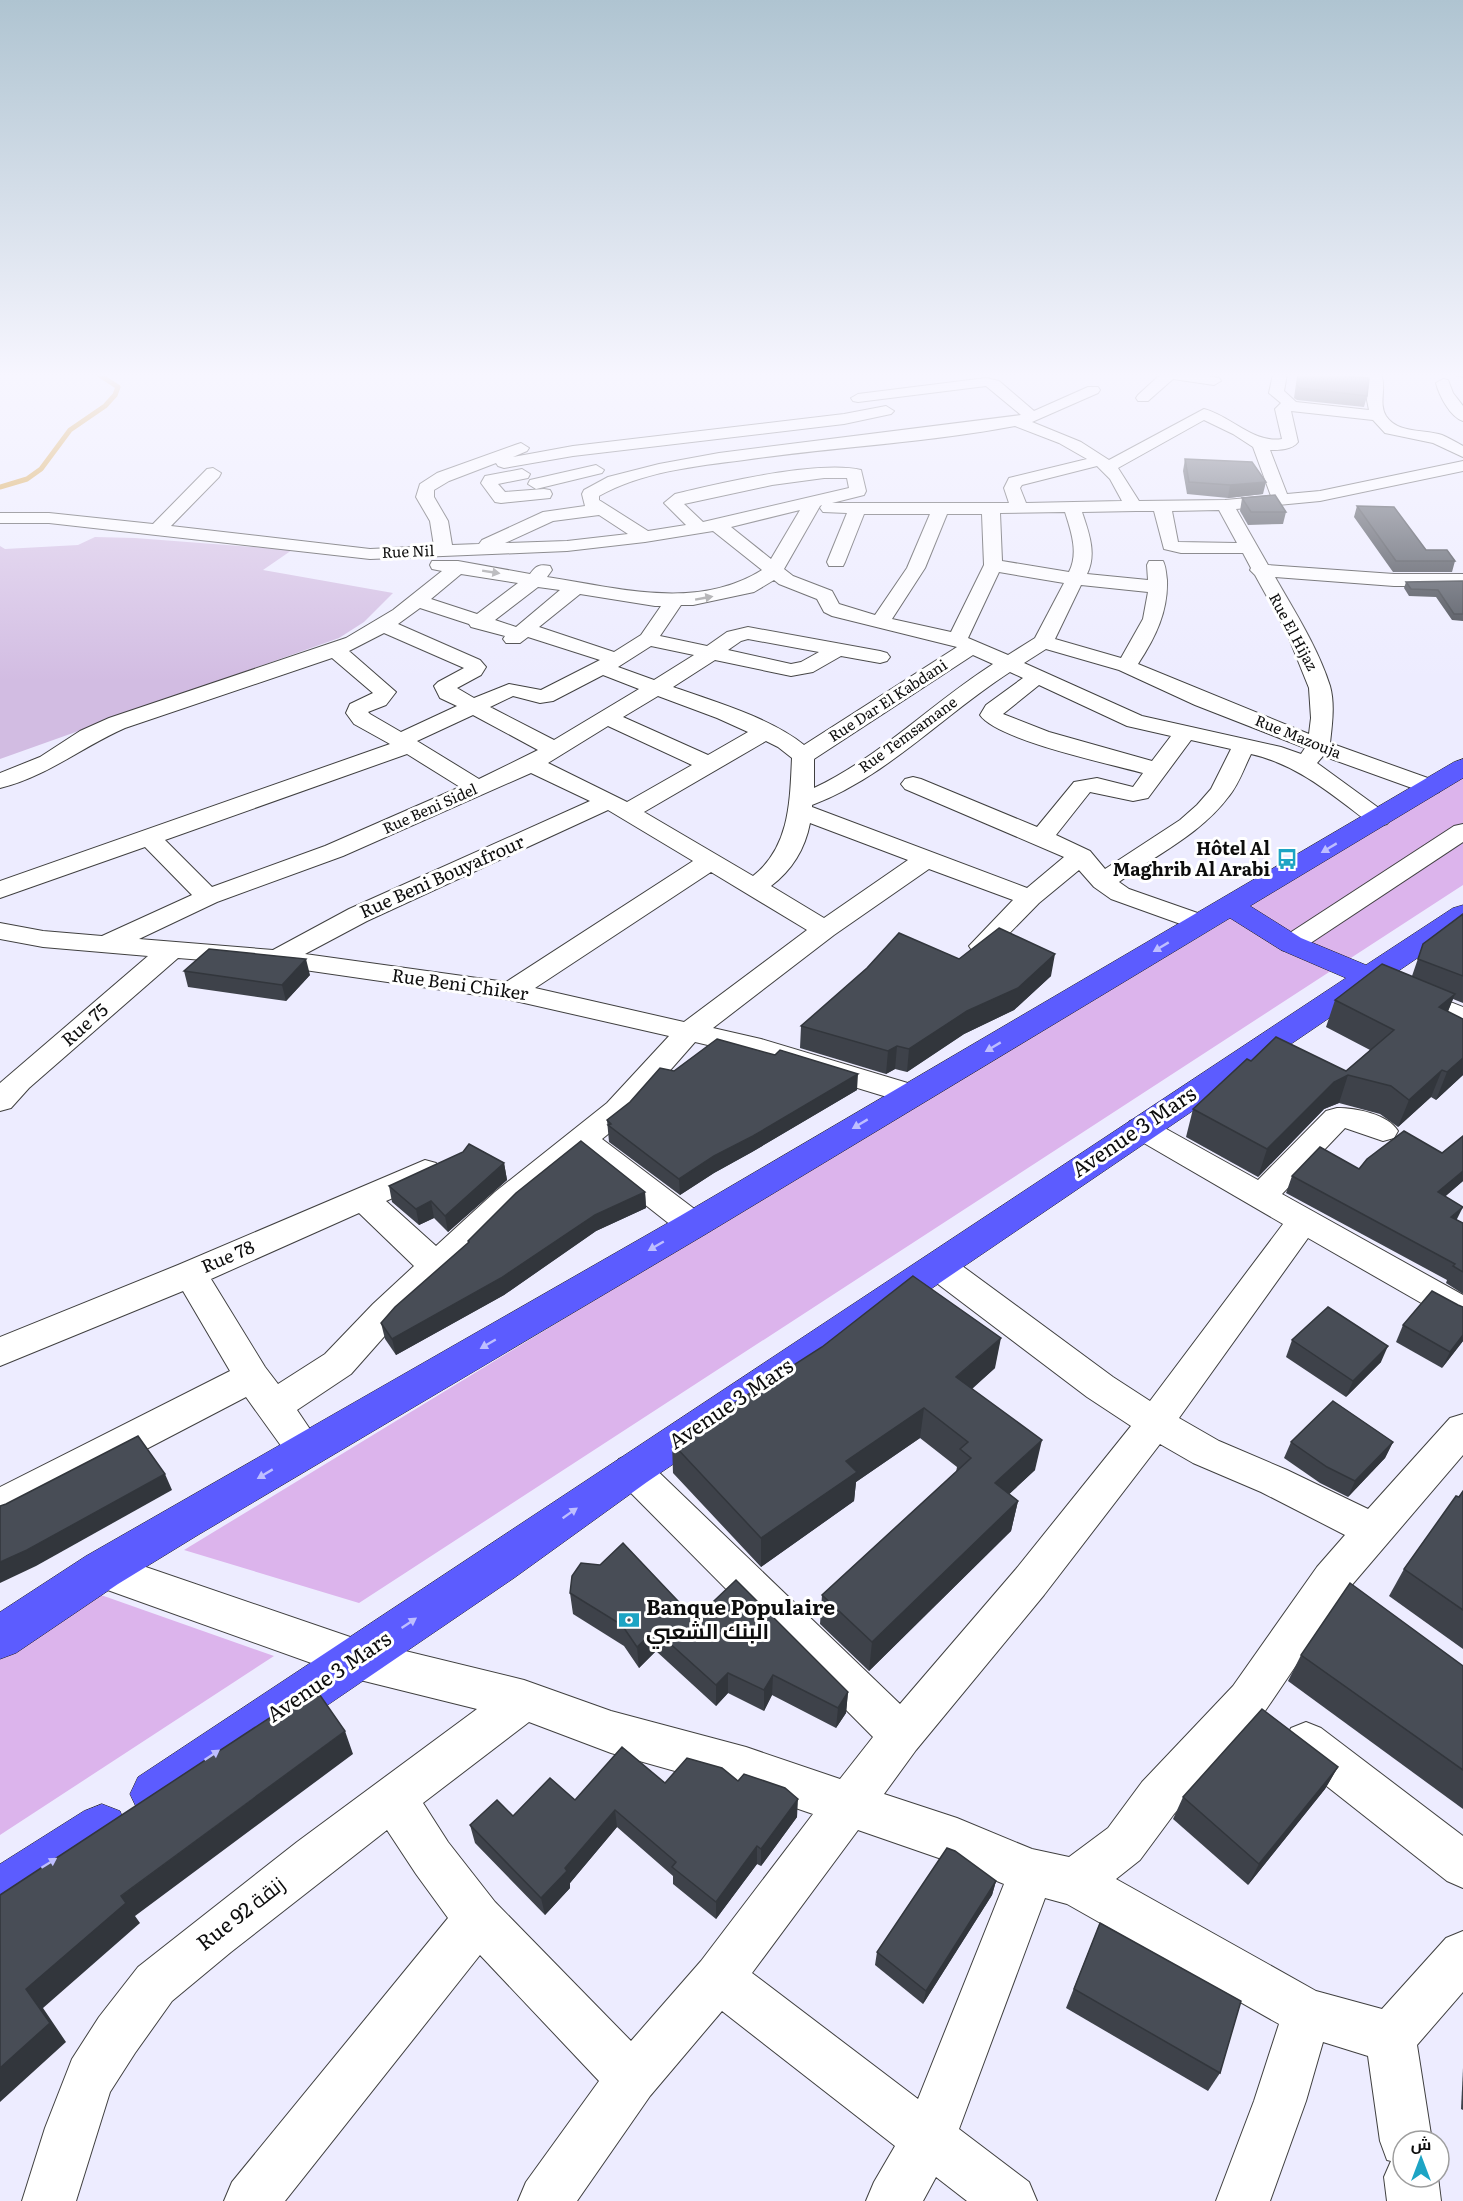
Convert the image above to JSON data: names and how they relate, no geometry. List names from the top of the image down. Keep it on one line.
{"streets":{"main road":["Avenue 3 Mars"],"street":["Rue Nil","Rue El Hijaz","Rue Dar El Kabdani","Rue Temsamane","Rue Mazouja","Rue Beni Sidel","Rue Beni Bouyafrour","Rue Beni Chiker","Rue 75","Rue 78","Rue 92 زنقة"]},"crossings":[["Rue Nil","Rue El Hijaz"],["Rue El Hijaz","Rue Mazouja"],["Rue Temsamane","Rue Mazouja"],["Rue Beni Sidel","Rue Beni Chiker"],["Rue Beni Bouyafrour","Rue Beni Chiker"],["Rue Beni Chiker","Rue 75"]],"places":{"bus stop":["Hôtel Al Maghrib Al Arabi"],"bank":["Banque Populaire البنك الشعبي"]},"north":"top"}
